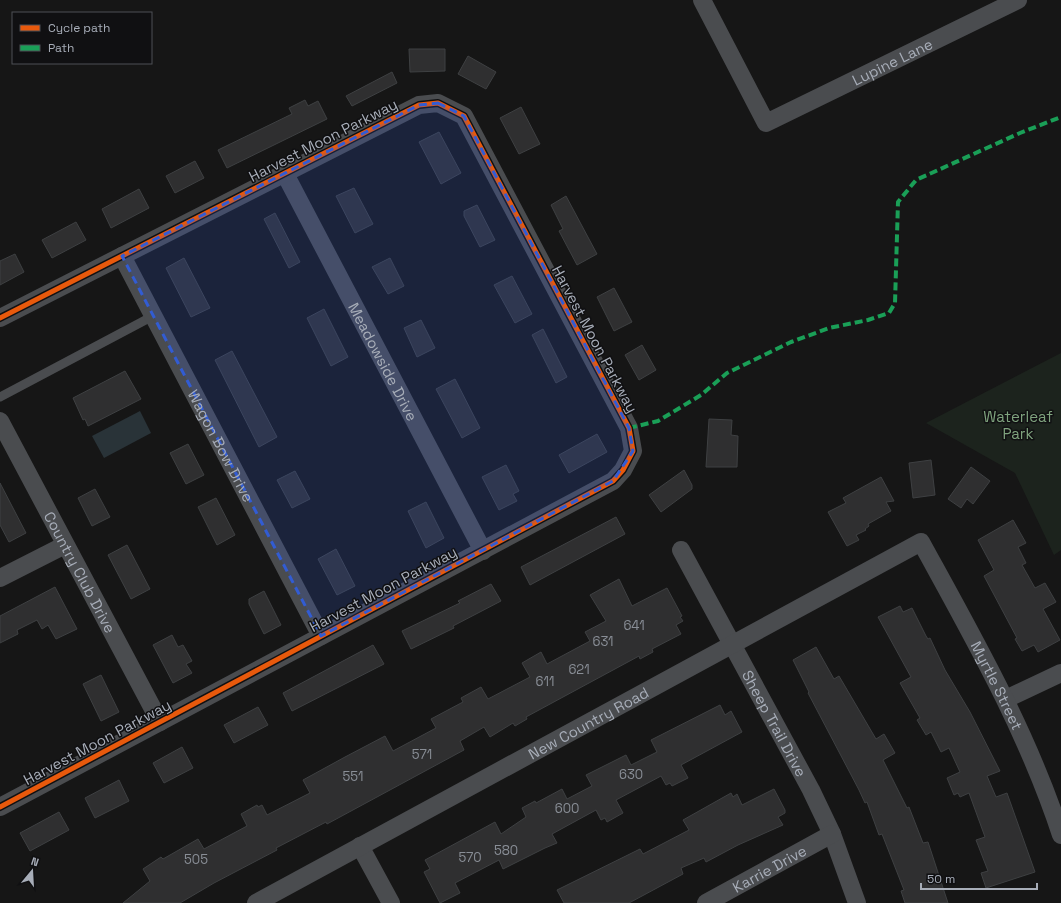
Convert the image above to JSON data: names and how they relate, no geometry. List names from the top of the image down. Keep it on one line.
{"streets":{"street":["Lupine Lane","Harvest Moon Parkway","Meadowside Drive","Wagon Bow Drive","Country Club Drive","Myrtle Street","New Country Road","Sheep Trail Drive","Karrie Drive"]},"crossings":[["Harvest Moon Parkway","Meadowside Drive"],["Harvest Moon Parkway","Wagon Bow Drive"],["Harvest Moon Parkway","Country Club Drive"],["Myrtle Street","New Country Road"],["New Country Road","Sheep Trail Drive"],["Sheep Trail Drive","Karrie Drive"]],"parks":["Waterleaf Park"],"house_numbers":["641","631","621","611","571","630","551","600","580","570","505"],"legend":["Cycle path","Path"],"scale_bar":"50 m","north":"top"}
